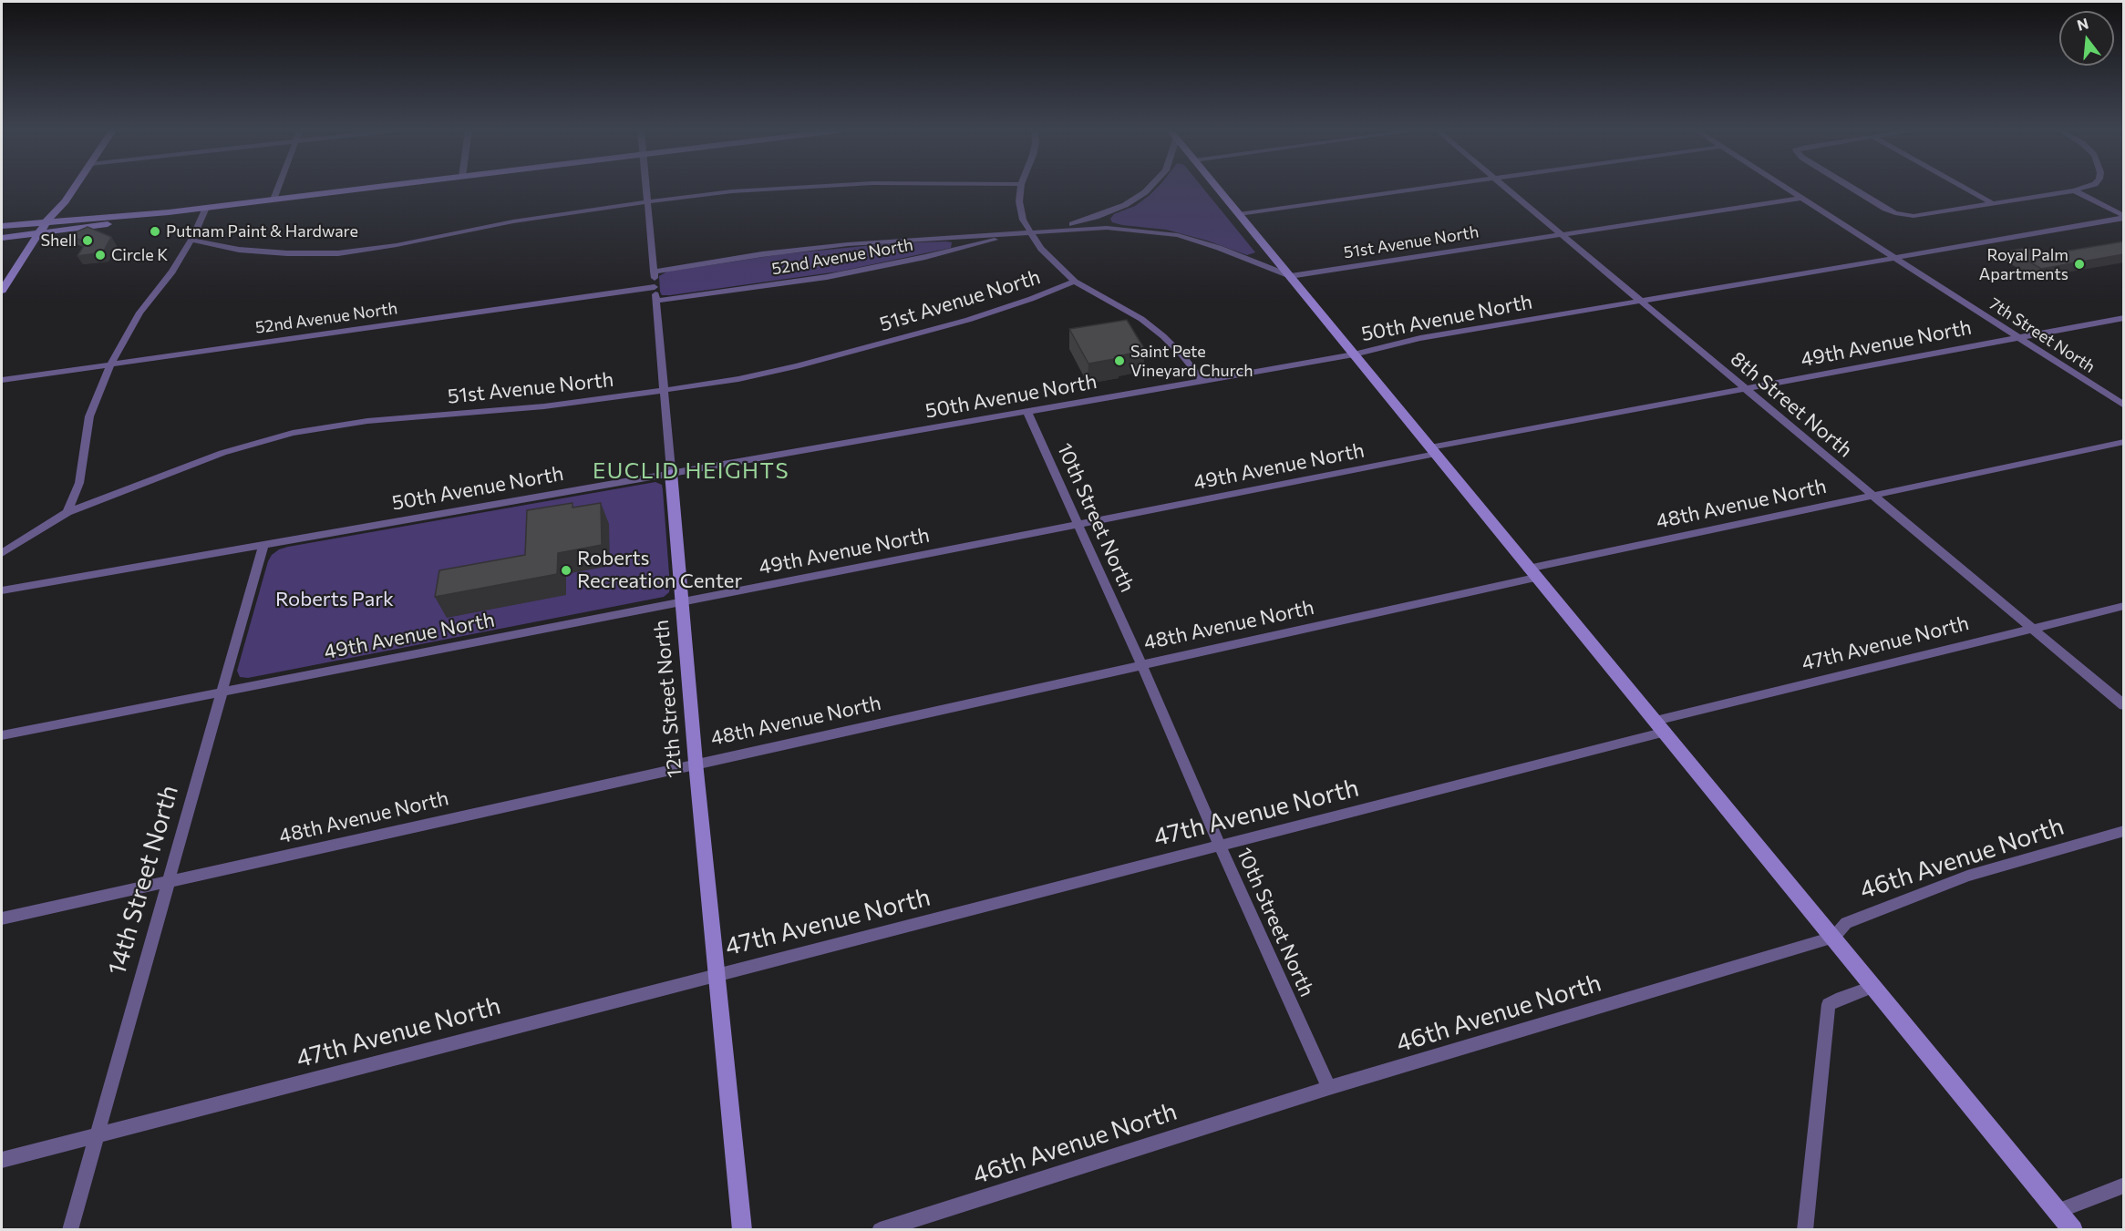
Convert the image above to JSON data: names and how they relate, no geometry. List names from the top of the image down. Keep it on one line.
{"streets":{"main road":["12th Street North"],"street":["51st Avenue North","52nd Avenue North","50th Avenue North","7th Street North","49th Avenue North","8th Street North","48th Avenue North","10th Street North","47th Avenue North","46th Avenue North","14th Street North"]},"crossings":[["51st Avenue North","7th Street North"],["51st Avenue North","8th Street North"],["51st Avenue North","12th Street North"],["52nd Avenue North","12th Street North"],["50th Avenue North","7th Street North"],["50th Avenue North","8th Street North"],["50th Avenue North","10th Street North"],["50th Avenue North","12th Street North"],["50th Avenue North","14th Street North"],["7th Street North","49th Avenue North"],["49th Avenue North","8th Street North"],["49th Avenue North","10th Street North"],["49th Avenue North","12th Street North"],["49th Avenue North","14th Street North"],["8th Street North","48th Avenue North"],["8th Street North","47th Avenue North"],["48th Avenue North","10th Street North"],["48th Avenue North","12th Street North"],["48th Avenue North","14th Street North"],["10th Street North","47th Avenue North"],["10th Street North","46th Avenue North"],["47th Avenue North","12th Street North"],["47th Avenue North","14th Street North"]],"districts":["EUCLID HEIGHTS"],"parks":["Roberts Park"],"places":["Putnam Paint & Hardware","Shell","Circle K","Royal Palm Apartments","Saint Pete Vineyard Church","Roberts Recreation Center"],"north":"top"}
